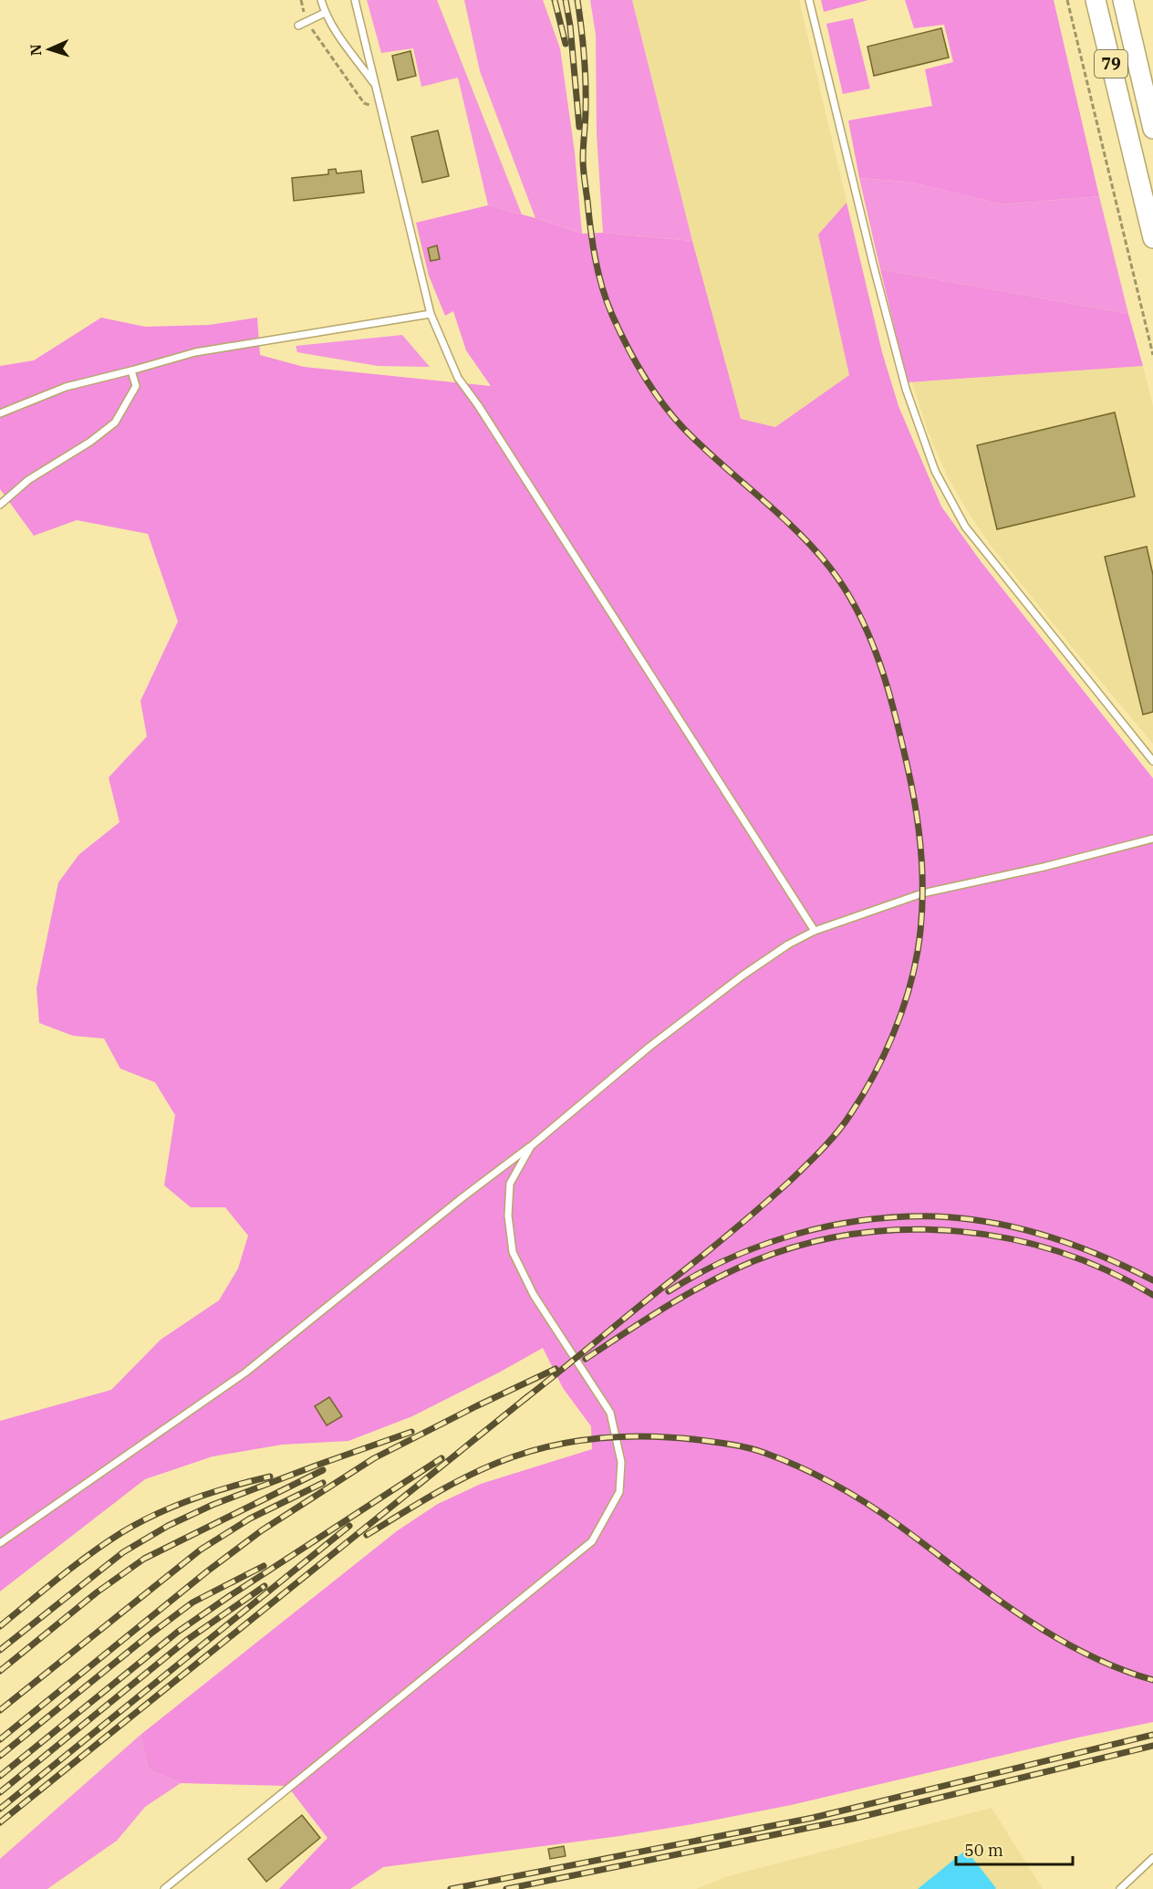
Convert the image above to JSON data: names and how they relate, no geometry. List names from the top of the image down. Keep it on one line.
{"streets":{"main road":["79"]},"scale_bar":"50 m","north":"left"}
